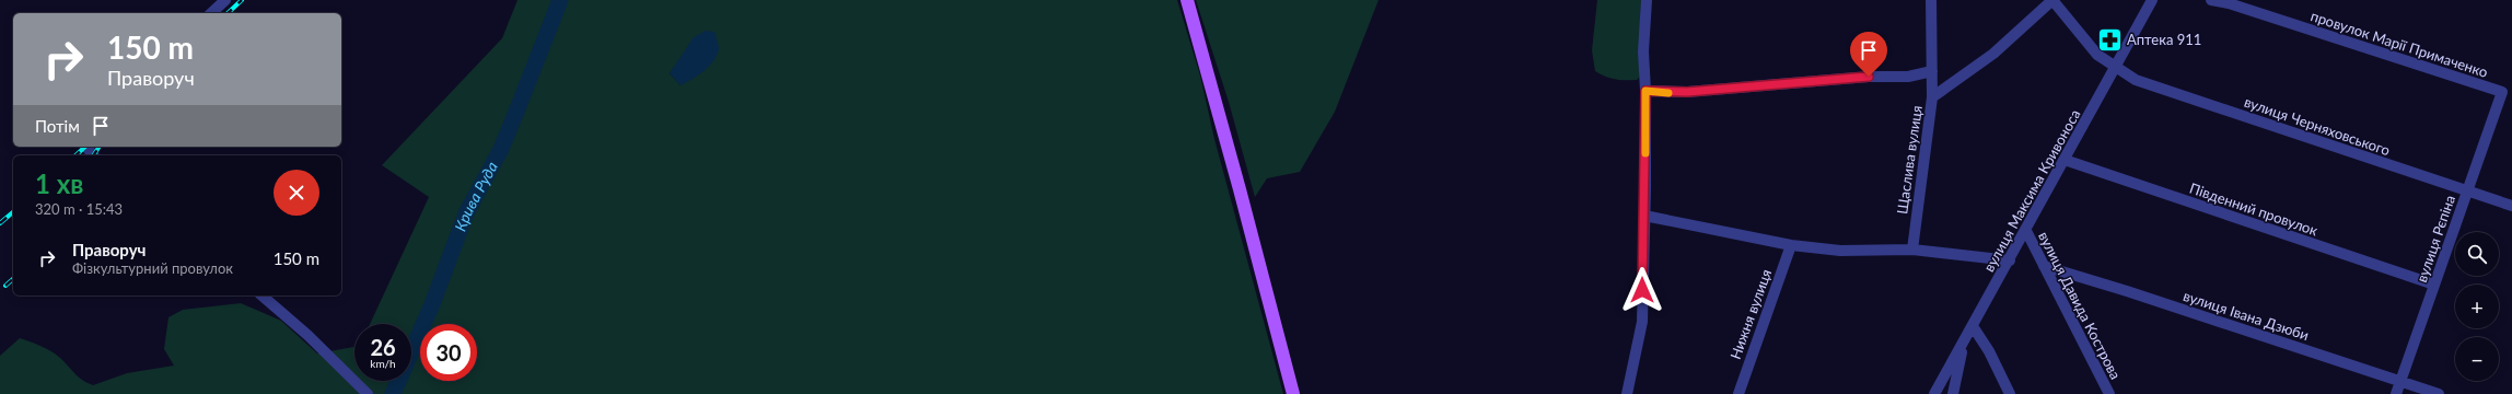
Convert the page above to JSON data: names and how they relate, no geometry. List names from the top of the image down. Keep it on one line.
{"streets":{"street":["провулок Марії Примаченко","вулиця Черняховського","Щаслива вулиця","вулиця Максима Кривоноса","Південний провулок","вулиця Рєпіна","вулиця Давида Кострова","Нижня вулиця","вулиця Івана Дзюби"]},"crossings":[["провулок Марії Примаченко","вулиця Рєпіна"],["вулиця Черняховського","Щаслива вулиця"],["вулиця Черняховського","вулиця Максима Кривоноса"],["вулиця Черняховського","вулиця Рєпіна"],["вулиця Максима Кривоноса","Південний провулок"],["вулиця Максима Кривоноса","вулиця Давида Кострова"],["Південний провулок","вулиця Рєпіна"],["вулиця Рєпіна","вулиця Івана Дзюби"],["вулиця Давида Кострова","вулиця Івана Дзюби"]],"water":["Крива Руда"],"places":{"pharmacy":["Аптека 911"]},"page":{"turn":["150 m","Праворуч"],"then":"Потім","heading":["1 хв","320 m · 15:43"],"list":[{"name":"Праворуч","note":"Фізкультурний провулок","value":"150 m"}],"map_buttons":["+","−"],"speed":"26 km/h","limit":"30"}}
